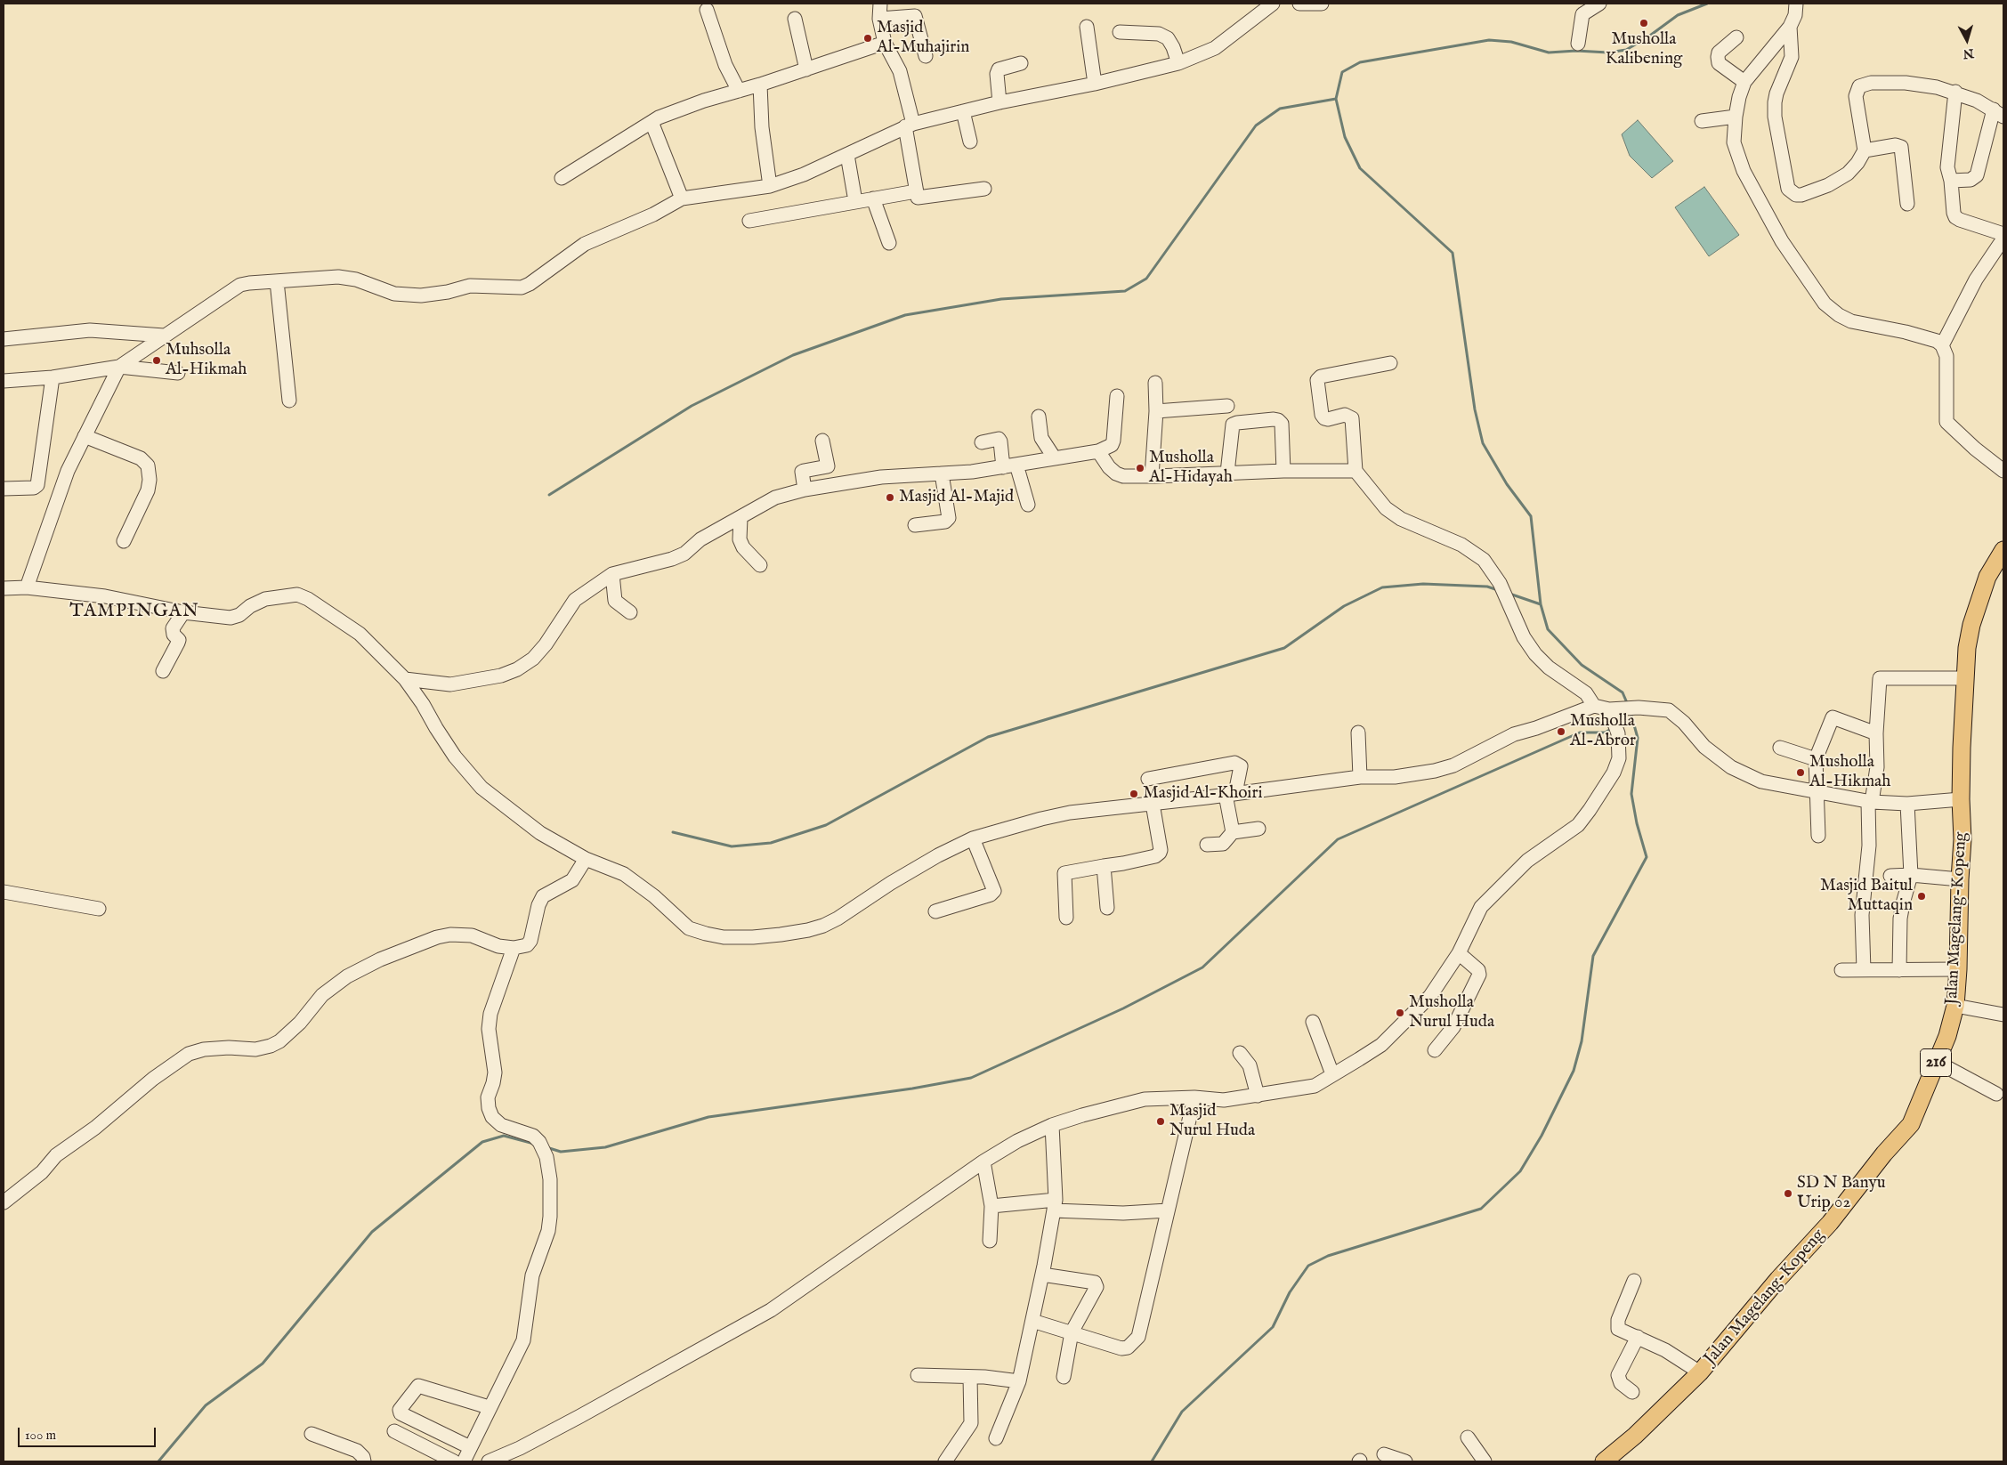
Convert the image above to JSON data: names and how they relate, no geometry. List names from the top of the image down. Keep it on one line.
{"streets":{"main road":["Jalan Magelang-Kopeng","216"]},"districts":["TAMPINGAN"],"places":["Musholla Kalibening","Masjid Al-Muhajirin","Muhsolla Al-Hikmah","Musholla Al-Hidayah","Masjid Al-Majid","Musholla Al-Abror","Musholla Al-Hikmah","Masjid Al-Khoiri","Masjid Baitul Muttaqin","Musholla Nurul Huda","Masjid Nurul Huda","SD N Banyu Urip 02"],"scale_bar":"100 m","north":"bottom"}
